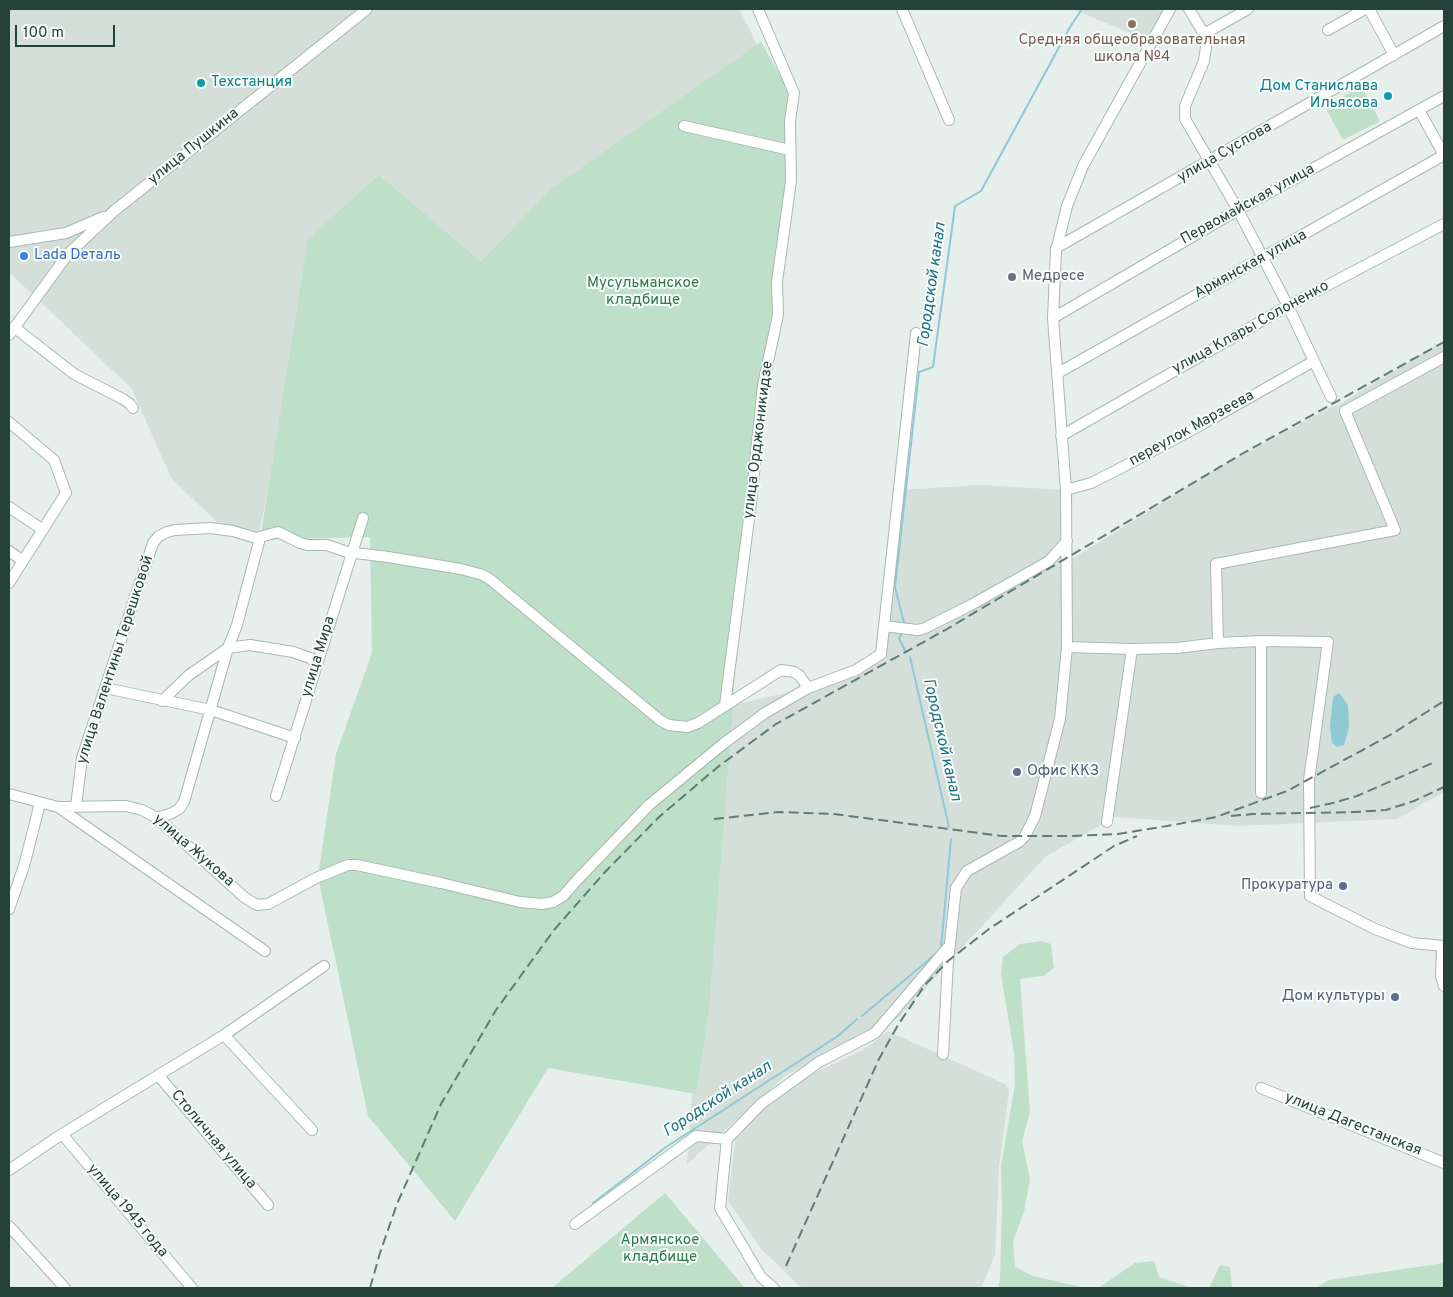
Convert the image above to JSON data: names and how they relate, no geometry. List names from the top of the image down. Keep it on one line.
{"streets":{"street":["улица Пушкина","улица Суслова","Первомайская улица","Армянская улица","улица Клары Солоненко","переулок Марзеева","улица Орджоникидзе","улица Мира","улица Валентины Терешковой","улица Жукова","улица Дагестанская","Столичная улица","улица 1945 года"]},"crossings":[["улица Валентины Терешковой","улица Жукова"]],"water":["Городской канал"],"parks":["Мусульманское кладбище","Армянское кладбище"],"places":["Средняя общеобразовательная школа №4","Техстанция","Дом Станислава Ильясова","Lada Dеталь","Медресе","Офис ККЗ","Прокуратура","Дом культуры"],"scale_bar":"100 m"}
